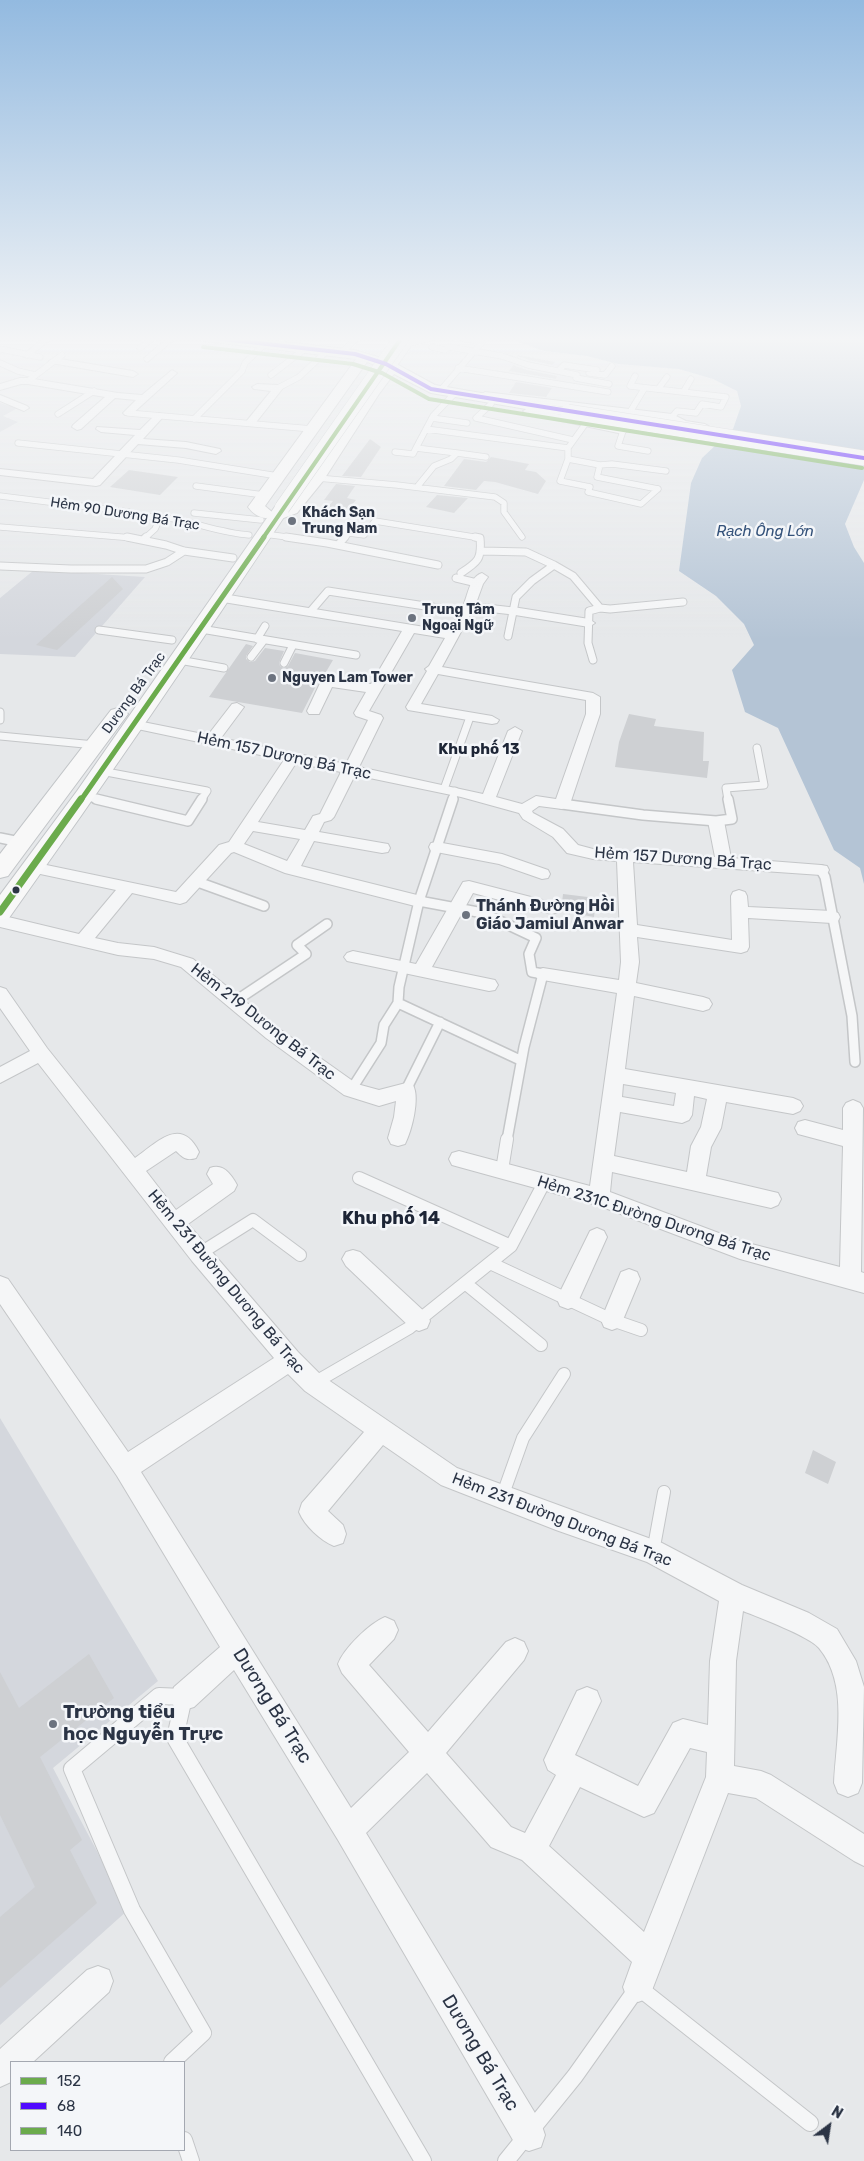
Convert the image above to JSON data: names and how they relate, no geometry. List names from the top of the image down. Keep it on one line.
{"streets":{"main road":["Dương Bá Trạc"],"street":["Hẻm 157 Dương Bá Trạc","Hẻm 219 Dương Bá Trạc","Hẻm 231C Đường Dương Bá Trạc","Hẻm 231 Đường Dương Bá Trạc"],"lane":["Hẻm 90 Dương Bá Trạc"]},"crossings":[["Hẻm 90 Dương Bá Trạc","Dương Bá Trạc"],["Dương Bá Trạc","Hẻm 157 Dương Bá Trạc"]],"districts":["Khu phố 13","Khu phố 14"],"water":["Rạch Ông Lớn"],"places":["Khách Sạn Trung Nam","Trung Tâm Ngoại Ngữ","Nguyen Lam Tower","Thánh Đường Hồi Giáo Jamiul Anwar","Trường tiểu học Nguyễn Trực"],"lines":["transit line 152","transit line 68","transit line 140"],"legend":["152","68","140"],"north":"top right"}
